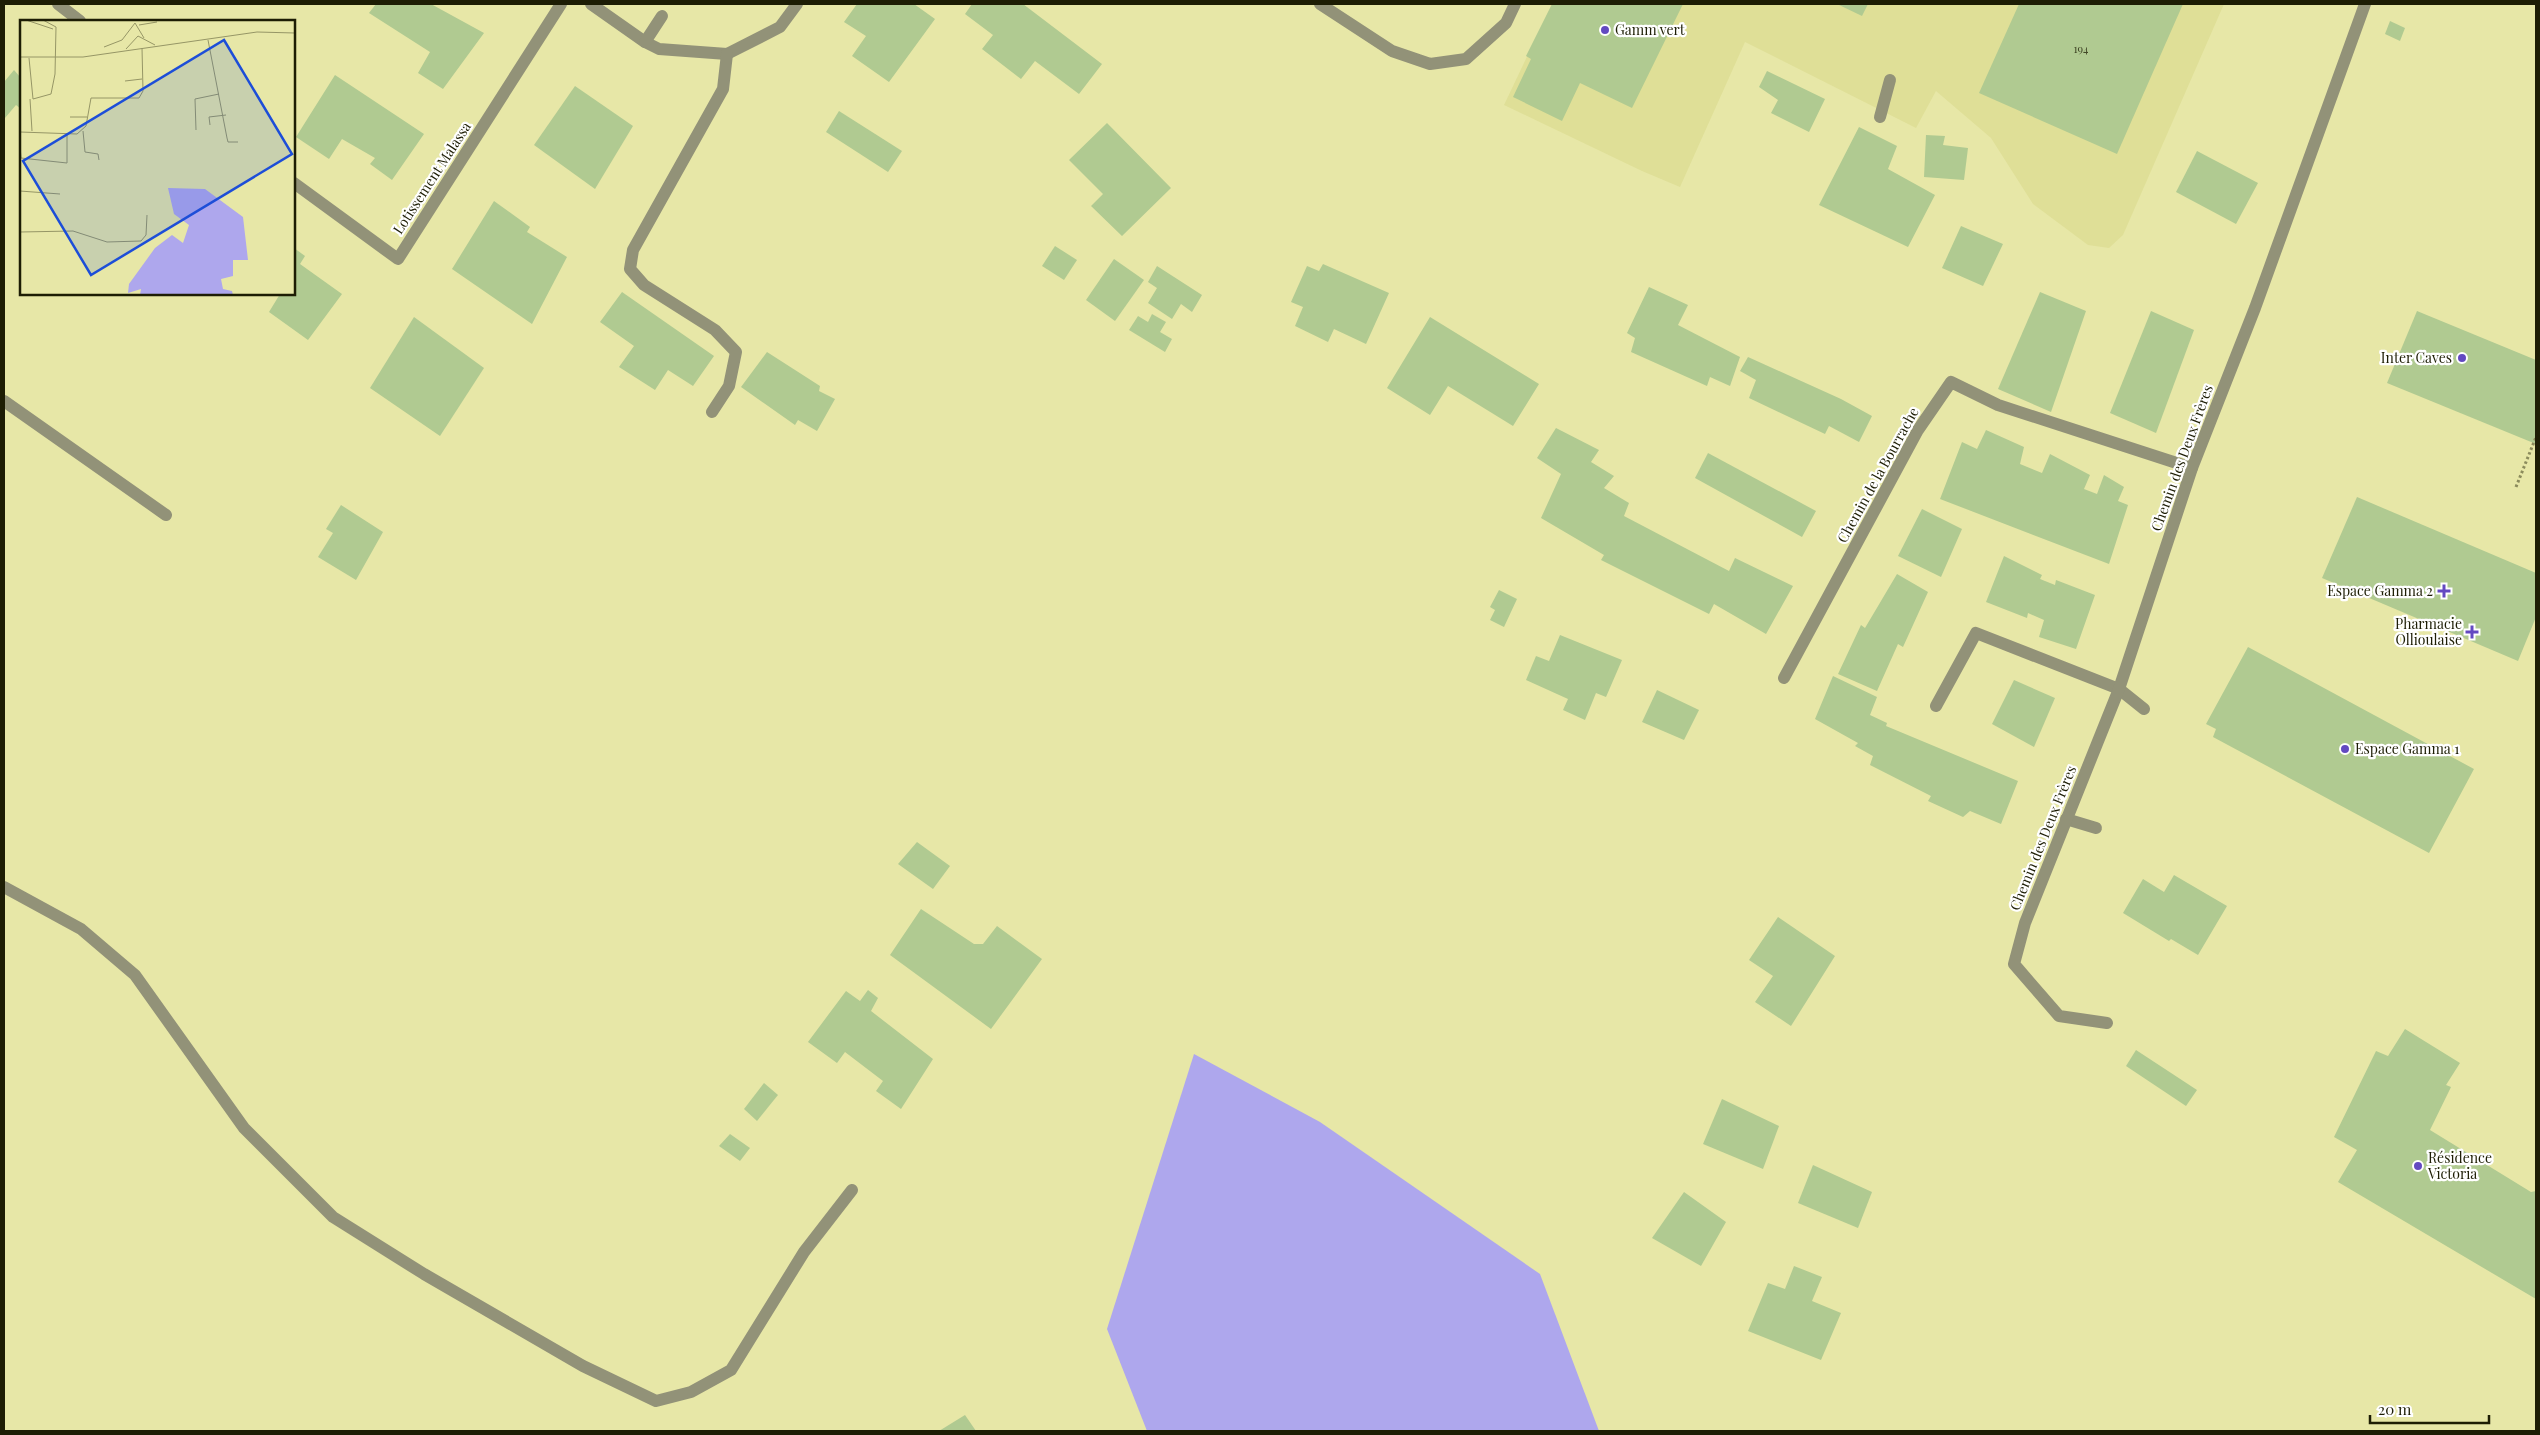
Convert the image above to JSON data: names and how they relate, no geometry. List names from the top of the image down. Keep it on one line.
{"streets":{"street":["Lotissement Malassa","Chemin des Deux Frères","Chemin de la Bourrache"]},"crossings":[["Chemin des Deux Frères","Chemin de la Bourrache"]],"places":{"other":["Gamm vert","Inter Caves","Espace Gamma 1","Résidence Victoria"],"health":["Espace Gamma 2","Pharmacie Ollioulaise"]},"house_numbers":["194"],"scale_bar":"20 m"}
